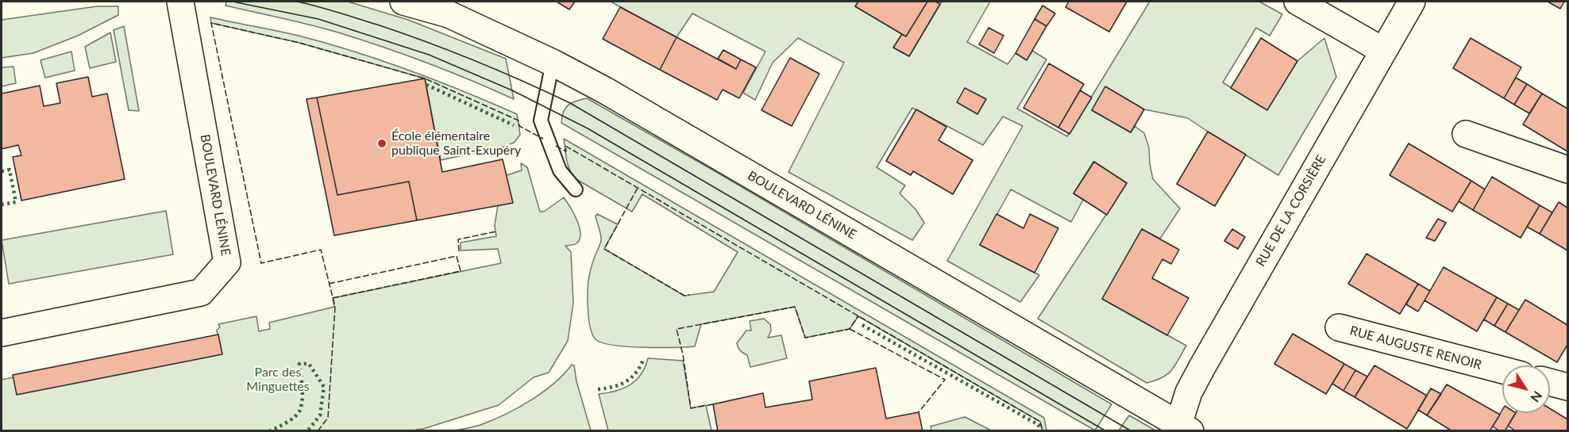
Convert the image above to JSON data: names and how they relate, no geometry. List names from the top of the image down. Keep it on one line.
{"streets":{"street":["BOULEVARD LÉNINE","RUE DE LA CORSIÈRE","RUE AUGUSTE RENOIR"]},"crossings":[["BOULEVARD LÉNINE","RUE DE LA CORSIÈRE"]],"parks":["Parc des Minguettes"],"places":["École élémentaire publique Saint-Exupéry"],"north":"bottom right"}
